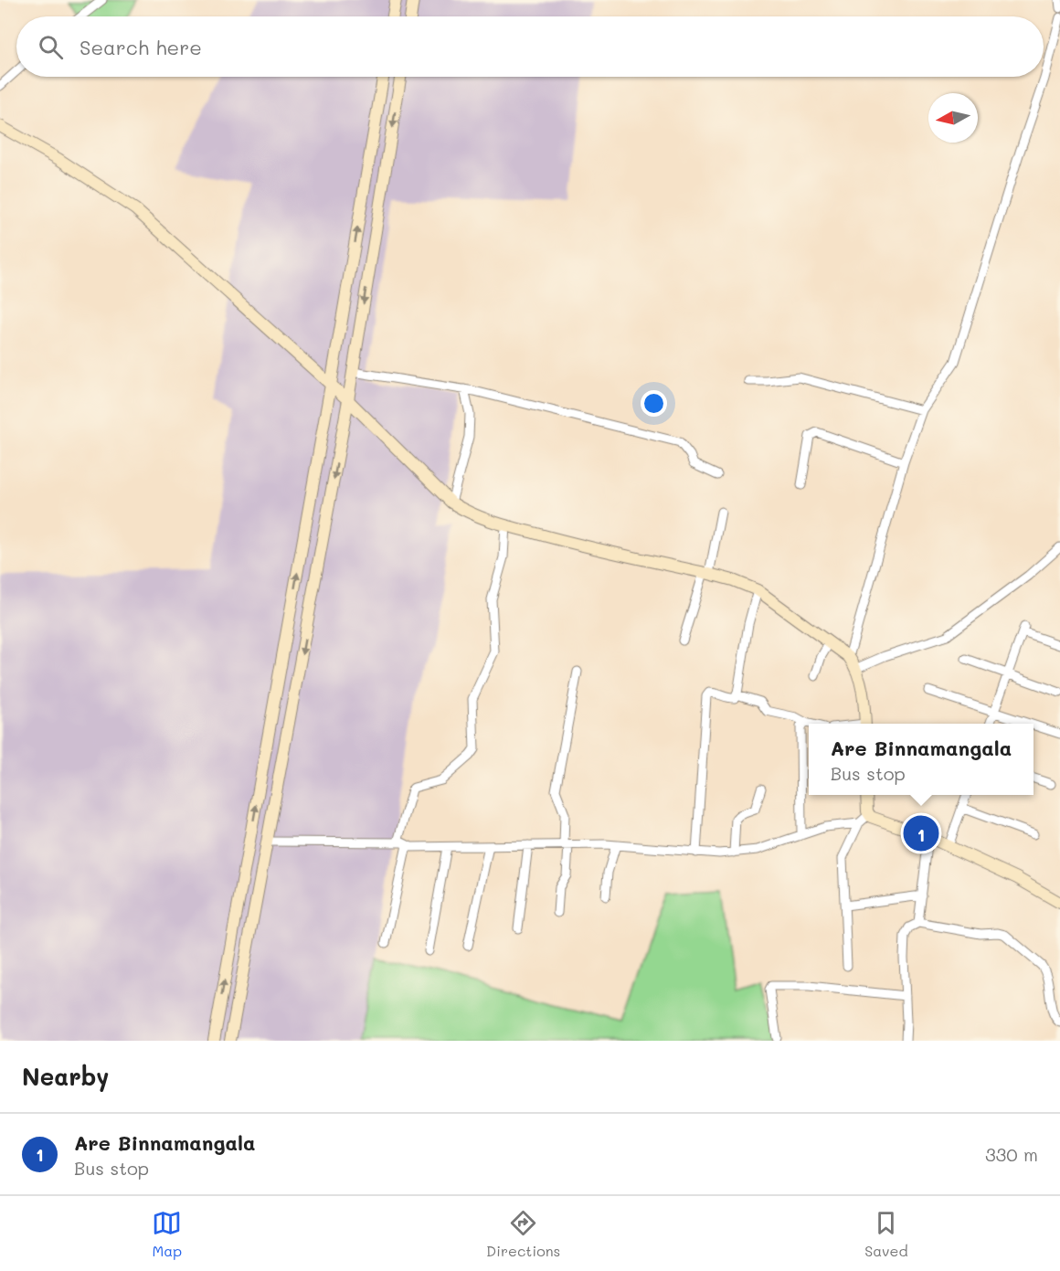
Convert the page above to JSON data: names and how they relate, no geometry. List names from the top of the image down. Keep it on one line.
{"north":"left","page":{"search":"Search here","popup":["Are Binnamangala","Bus stop"],"pins":"1","heading":"Nearby","list":[{"mark":"1","name":"Are Binnamangala","note":"Bus stop","value":"330 m"}],"nav":["Map","Directions","Saved"]}}
